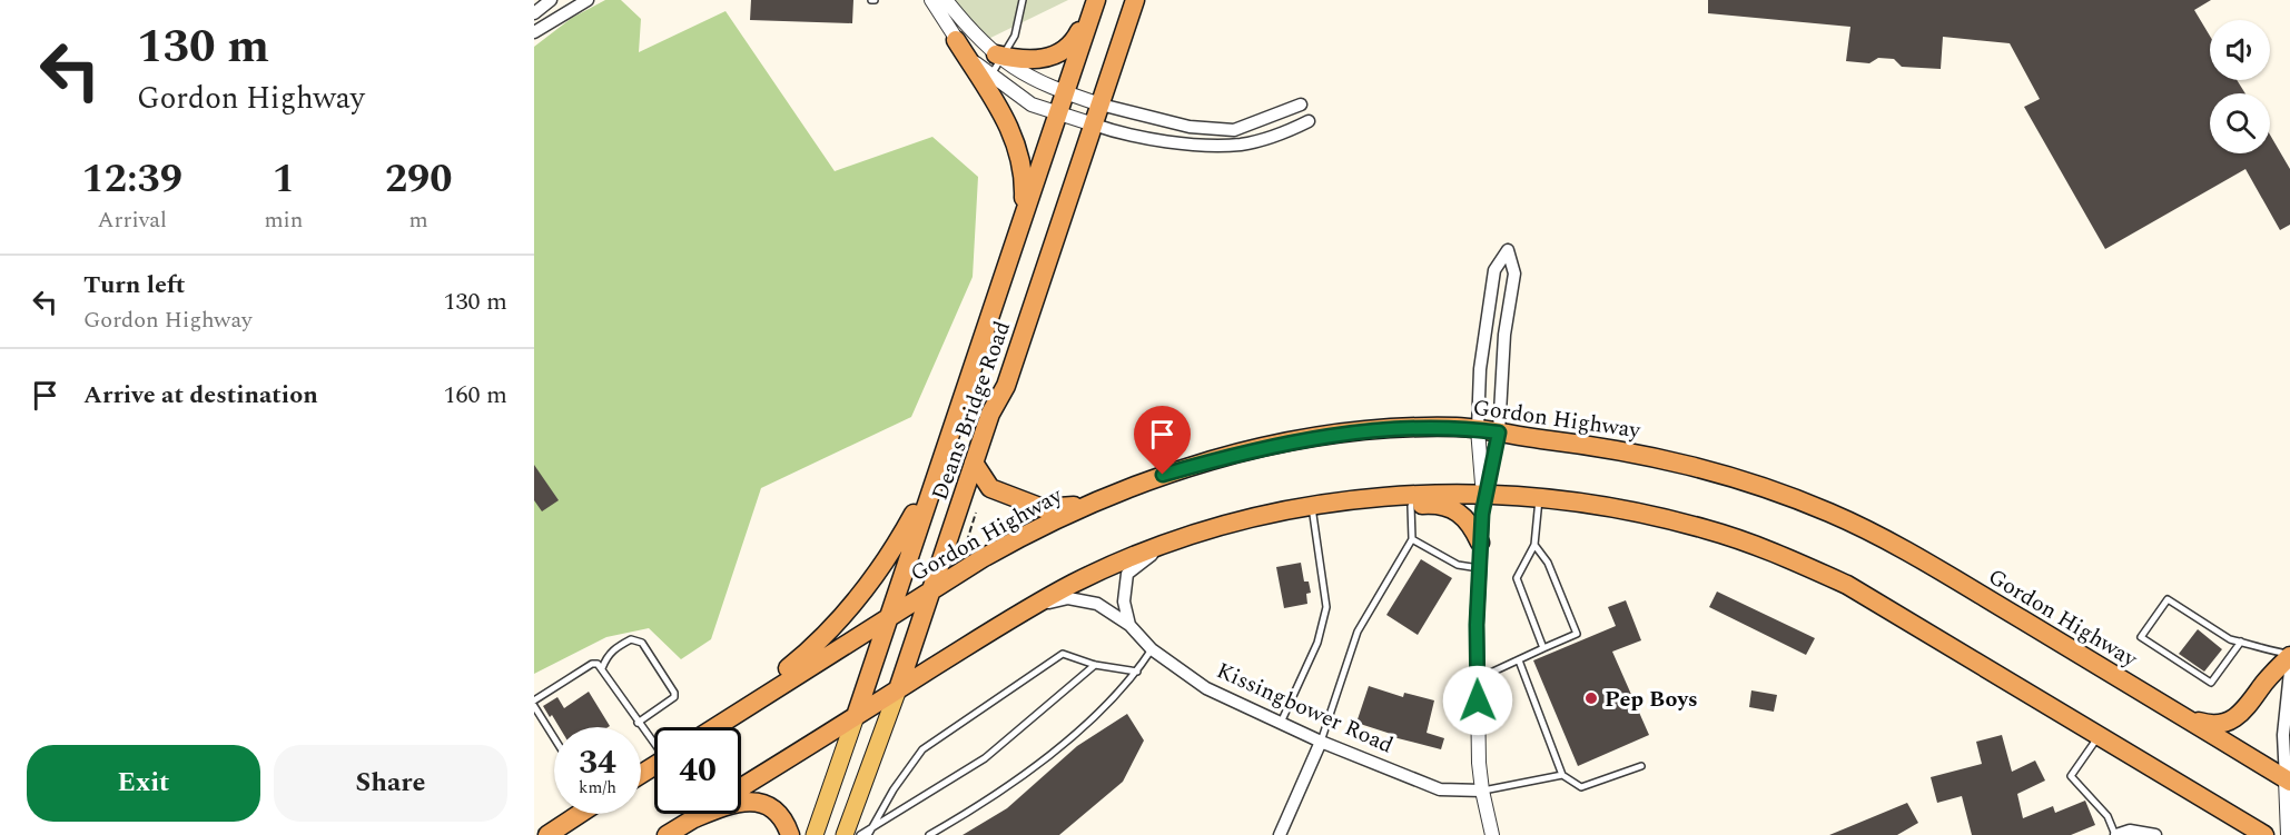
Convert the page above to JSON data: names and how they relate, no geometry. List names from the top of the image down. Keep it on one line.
{"streets":{"highway":["Deans Bridge Road","Gordon Highway"],"street":["Kissingbower Road"]},"crossings":[["Deans Bridge Road","Gordon Highway"]],"places":["Pep Boys"],"page":{"turn":["130 m","Gordon Highway"],"eta":["12:39","Arrival","1","min","290","m"],"list":[{"name":"Turn left","note":"Gordon Highway","value":"130 m"},{"name":"Arrive at destination","value":"160 m"}],"speed":"34 km/h","limit":"40","buttons":["Exit","Share"]}}
